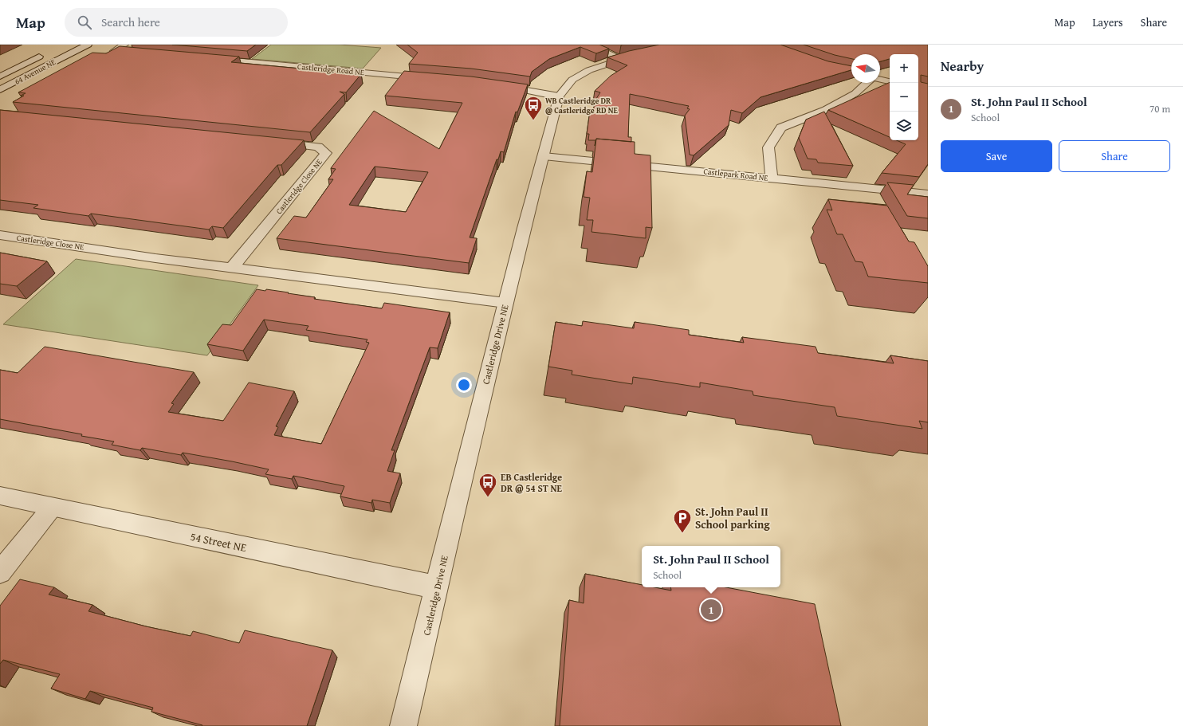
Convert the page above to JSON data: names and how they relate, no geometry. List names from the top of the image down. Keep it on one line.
{"streets":{"street":["Castleridge Road NE","64 Avenue NE","Castlepark Road NE","Castleridge Close NE","Castleridge Drive NE","54 Street NE"]},"crossings":[["Castlepark Road NE","Castleridge Drive NE"],["Castleridge Close NE","Castleridge Drive NE"],["Castleridge Drive NE","54 Street NE"]],"places":{"bus stop":["WB Castleridge DR @ Castleridge RD NE","EB Castleridge DR @ 54 ST NE"],"parking":["St. John Paul II School parking"]},"north":"left","page":{"header":"Map","search":"Search here","nav":["Map","Layers","Share"],"heading":"Nearby","map_buttons":["+","−"],"list":[{"mark":"1","name":"St. John Paul II School","note":"School","value":"70 m"}],"buttons":["Save","Share"],"popup":["St. John Paul II School","School"],"pins":"1"}}
